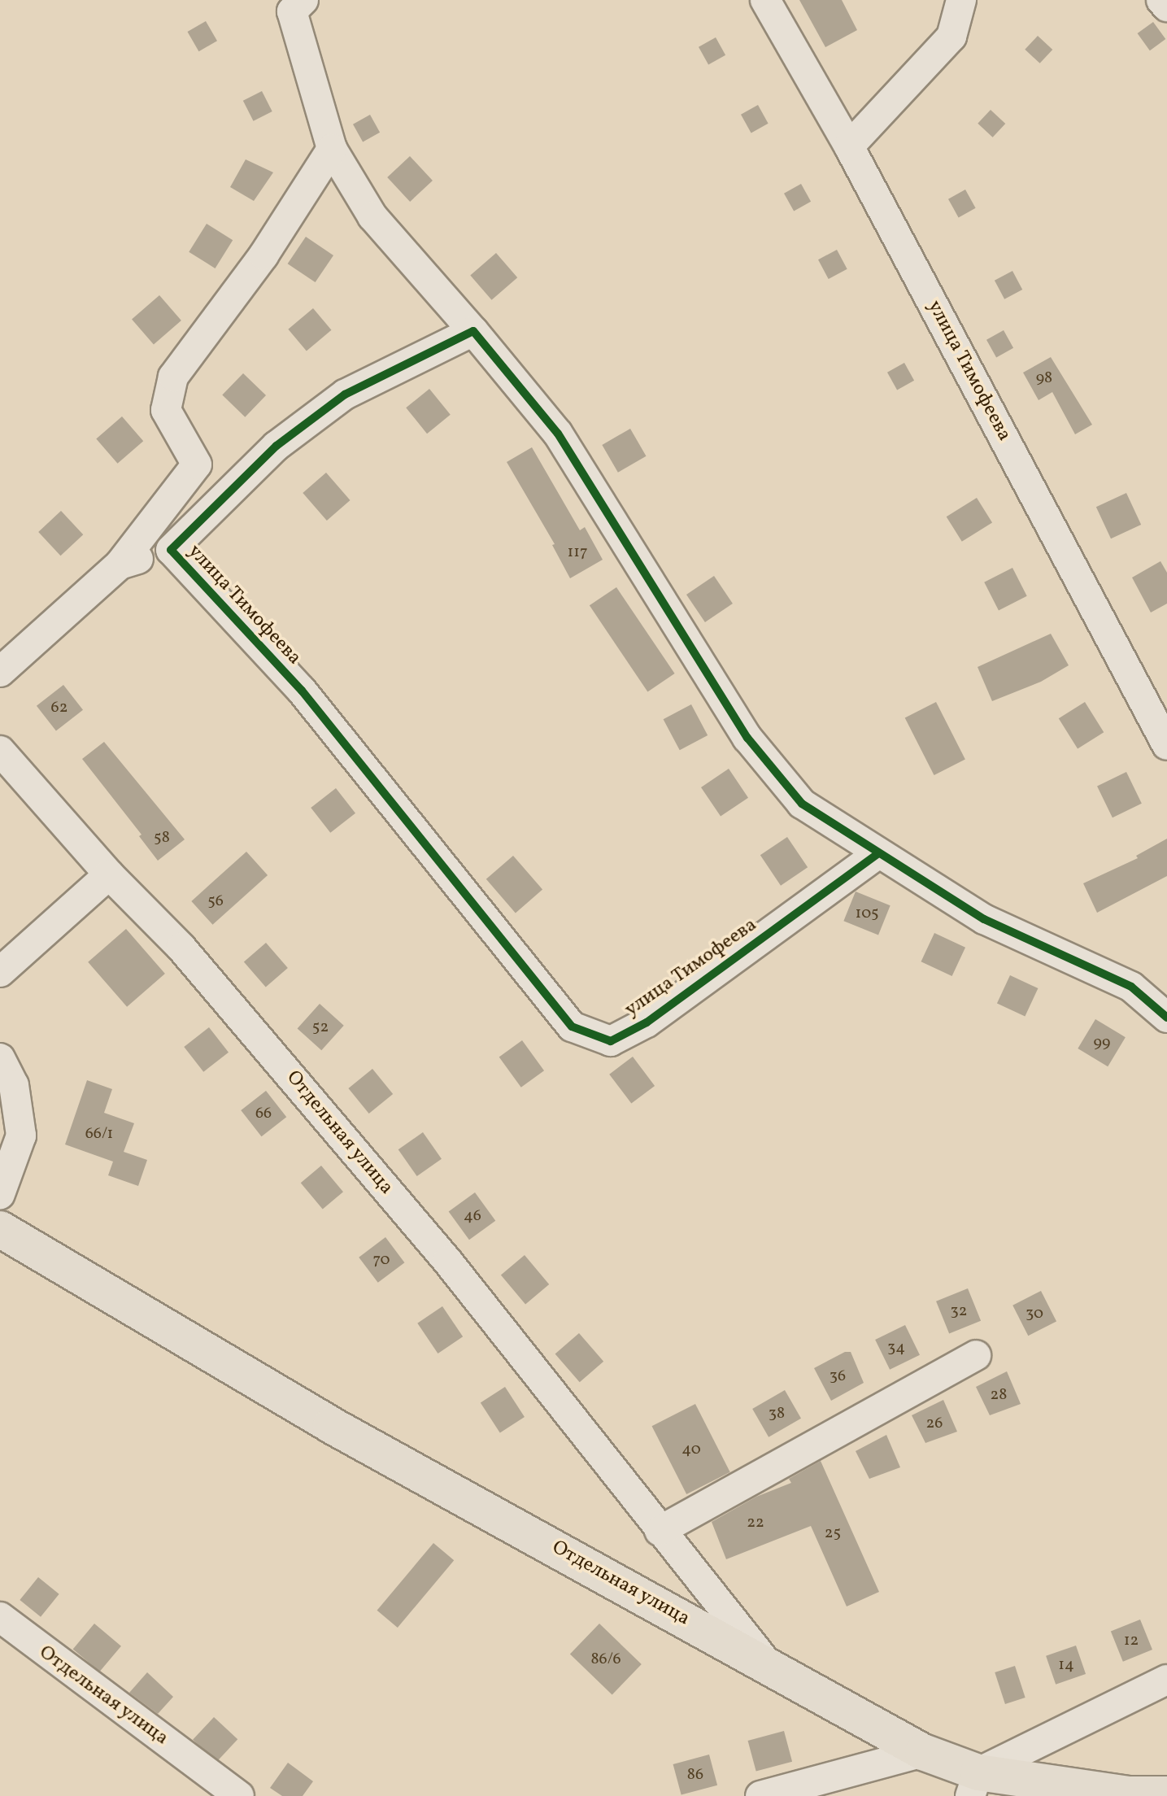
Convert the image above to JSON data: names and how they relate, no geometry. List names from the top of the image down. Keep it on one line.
{"streets":{"main road":["Отдельная улица"],"street":["улица Тимофеева"]},"house_numbers":["98","117","62","58","56","105","52","99","66","66/1","46","70","32","30","34","36","28","38","26","40","22","25","12","86/6","14","86"]}
